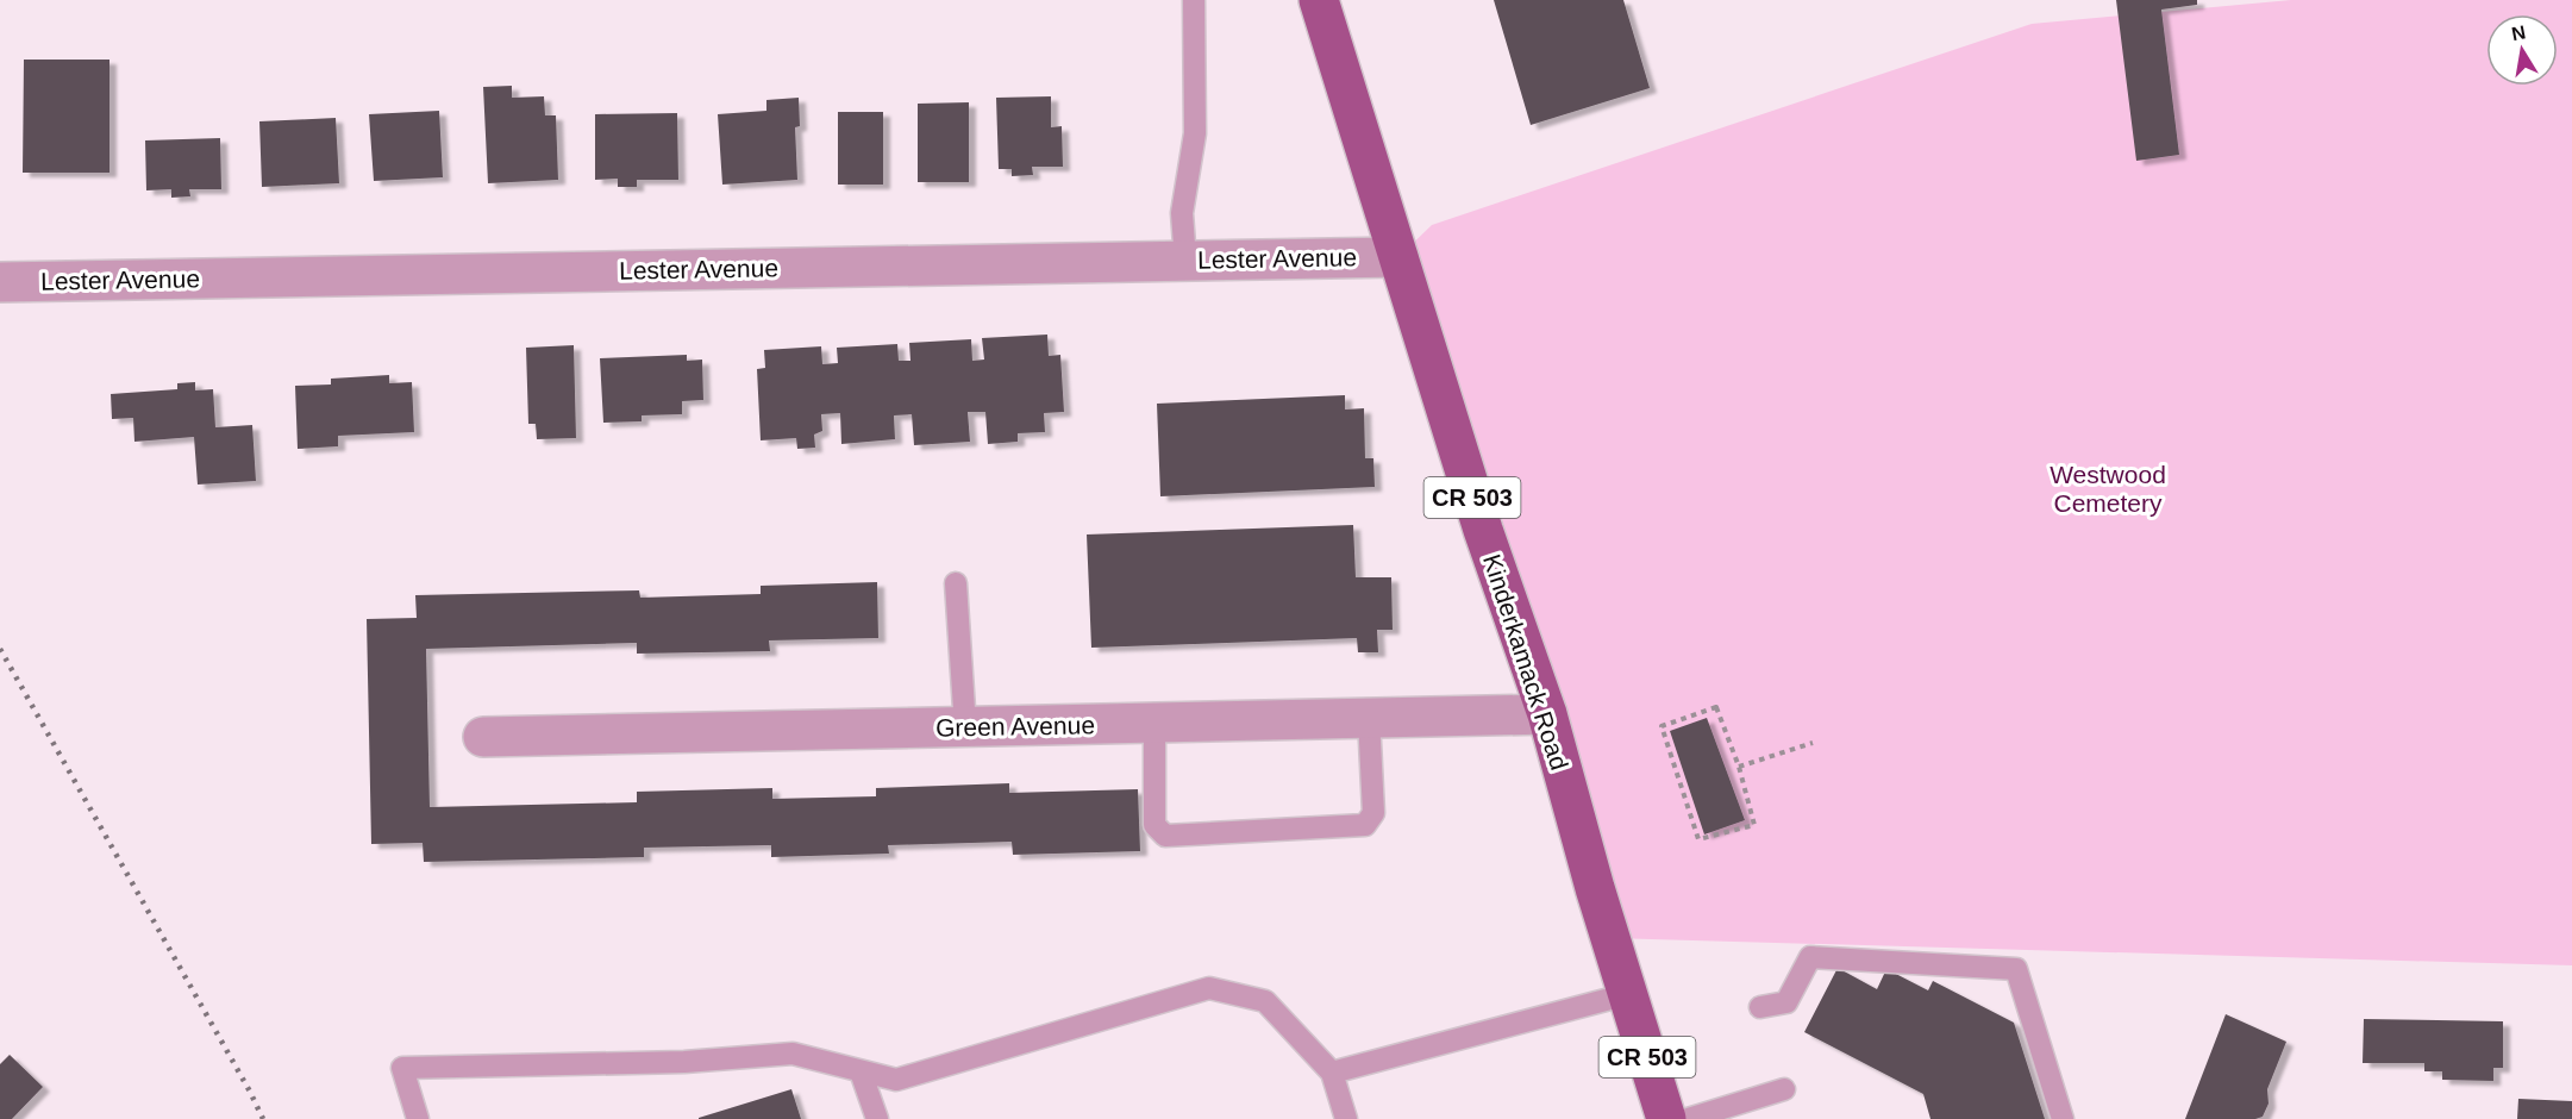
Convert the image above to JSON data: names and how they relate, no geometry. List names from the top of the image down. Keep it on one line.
{"streets":{"main road":["CR 503","Kinderkamack Road"],"street":["Lester Avenue","Green Avenue"]},"crossings":[["Lester Avenue","Kinderkamack Road"],["Kinderkamack Road","Green Avenue"]],"parks":["Westwood Cemetery"],"north":"top"}
